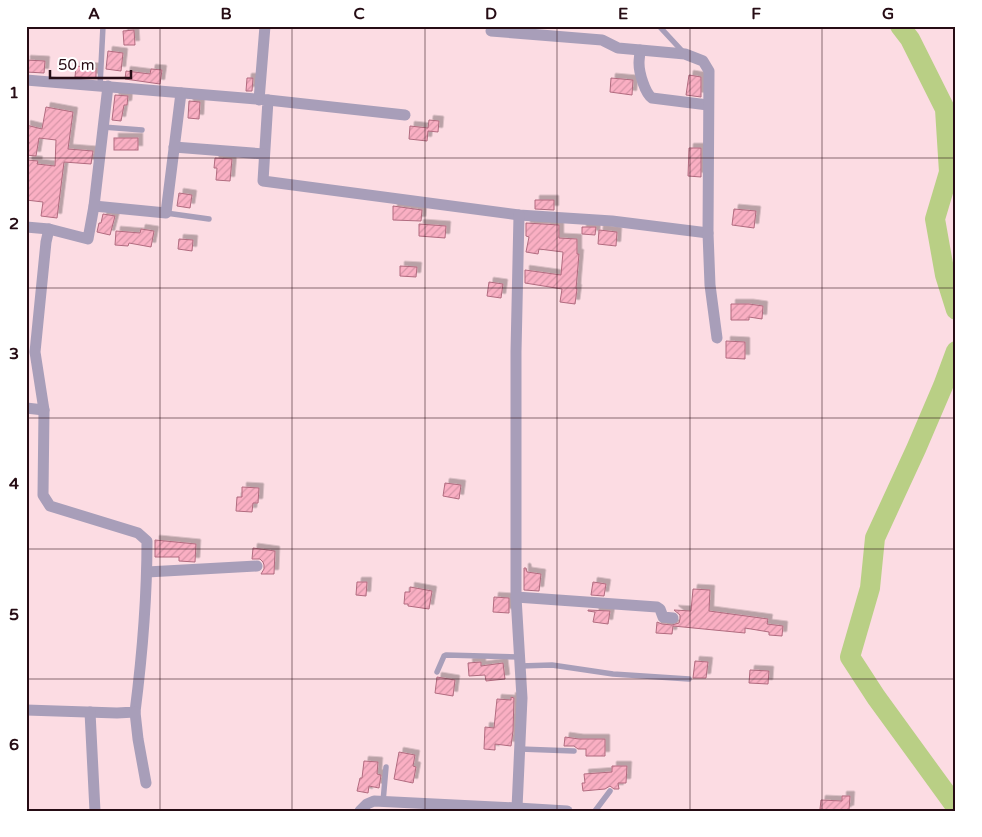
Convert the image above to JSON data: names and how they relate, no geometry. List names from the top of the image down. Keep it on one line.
{"scale_bar":"50 m","grid":{"columns":["A","B","C","D","E","F","G"],"rows":["1","2","3","4","5","6"]}}
